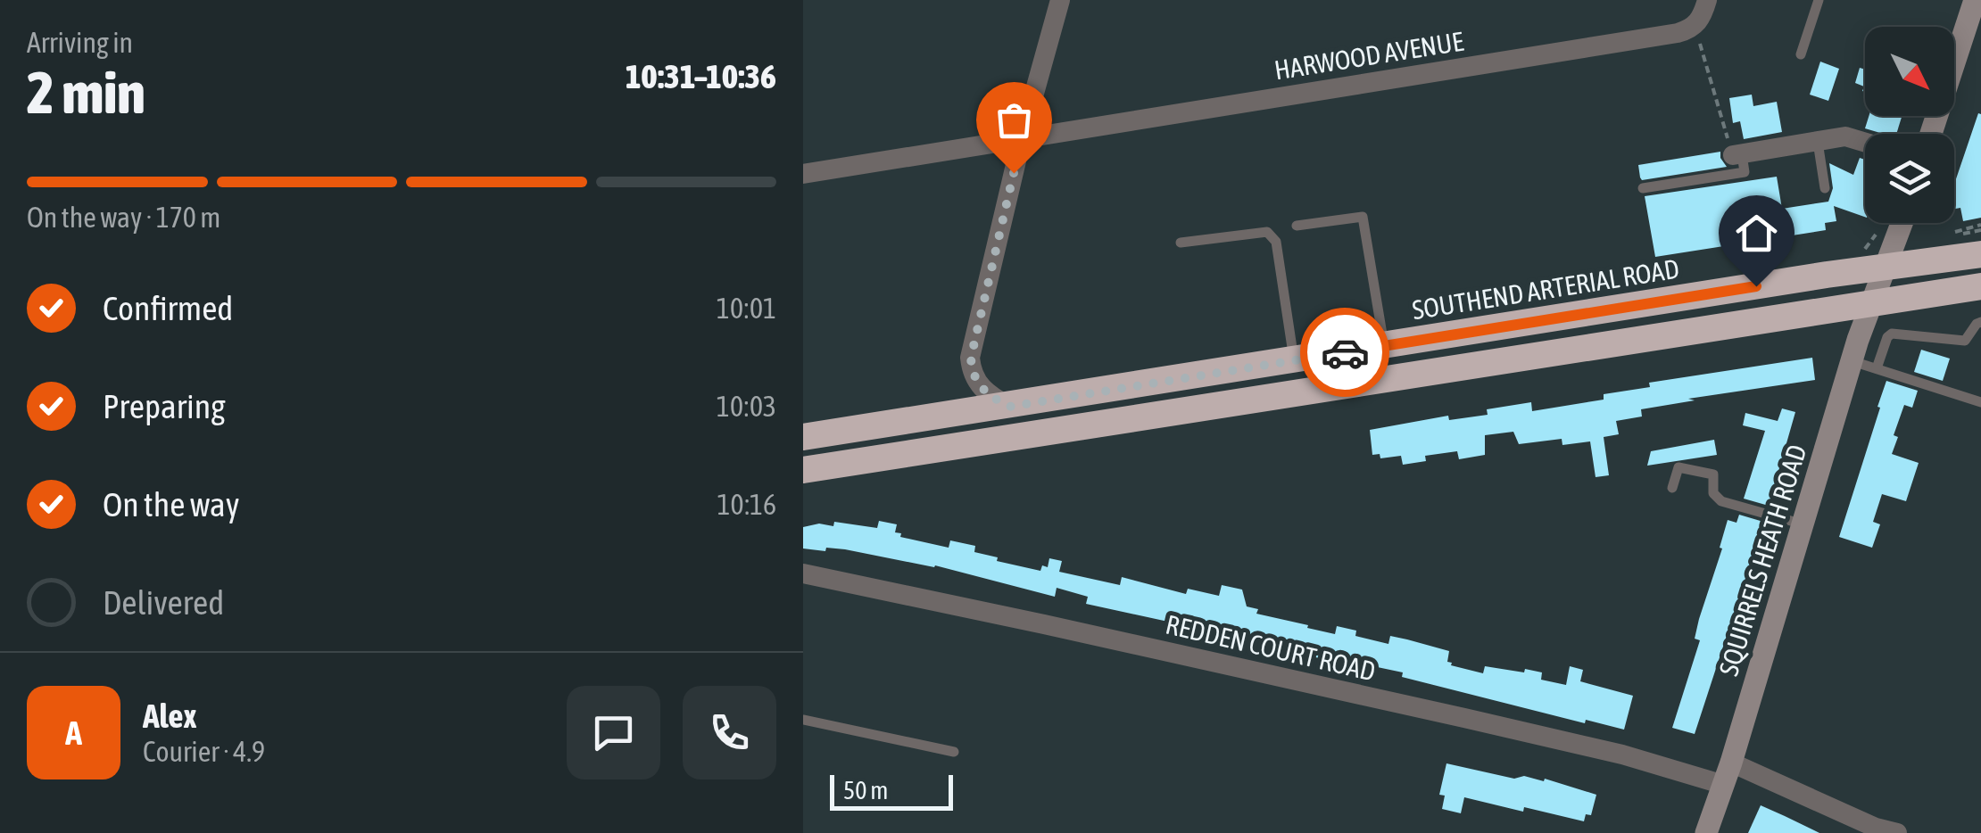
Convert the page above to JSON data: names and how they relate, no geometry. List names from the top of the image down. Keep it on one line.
{"streets":{"highway":["SOUTHEND ARTERIAL ROAD"],"street":["HARWOOD AVENUE","SQUIRRELS HEATH ROAD","REDDEN COURT ROAD"]},"crossings":[["SOUTHEND ARTERIAL ROAD","SQUIRRELS HEATH ROAD"],["SQUIRRELS HEATH ROAD","REDDEN COURT ROAD"]],"scale_bar":"50 m","north":"bottom right","page":{"heading":["2 min","Arriving in","10:31–10:36"],"panel":["Alex","Courier · 4.9"],"bar":"On the way · 170 m","list":[["Confirmed","10:01"],["Preparing","10:03"],["On the way","10:16"],"Delivered"],"round":"A","scale":"50 m"}}
